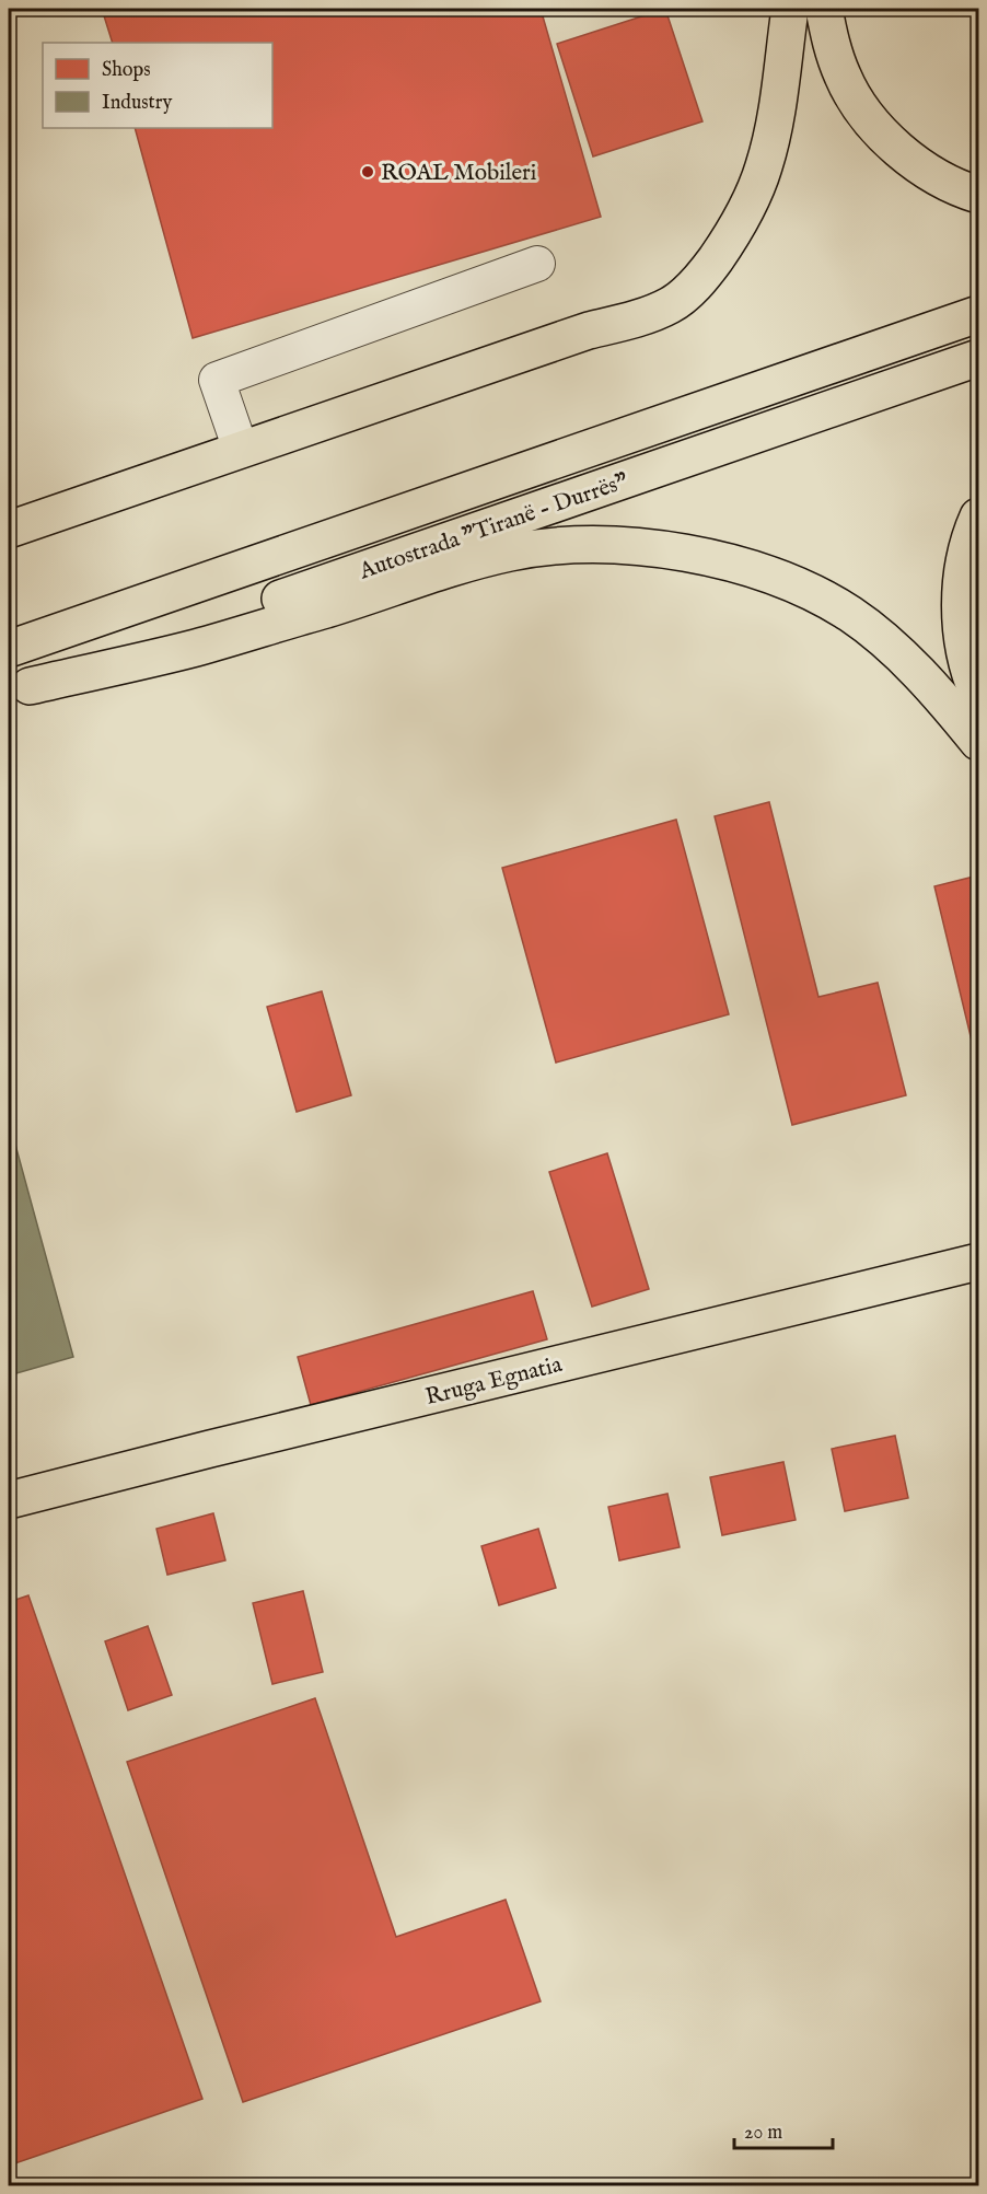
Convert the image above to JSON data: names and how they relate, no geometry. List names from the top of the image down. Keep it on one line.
{"streets":{"main road":["Autostrada \"Tiranë - Durrës\"","Rruga Egnatia"]},"places":["ROAL Mobileri"],"legend":["Shops","Industry"],"scale_bar":"20 m"}
